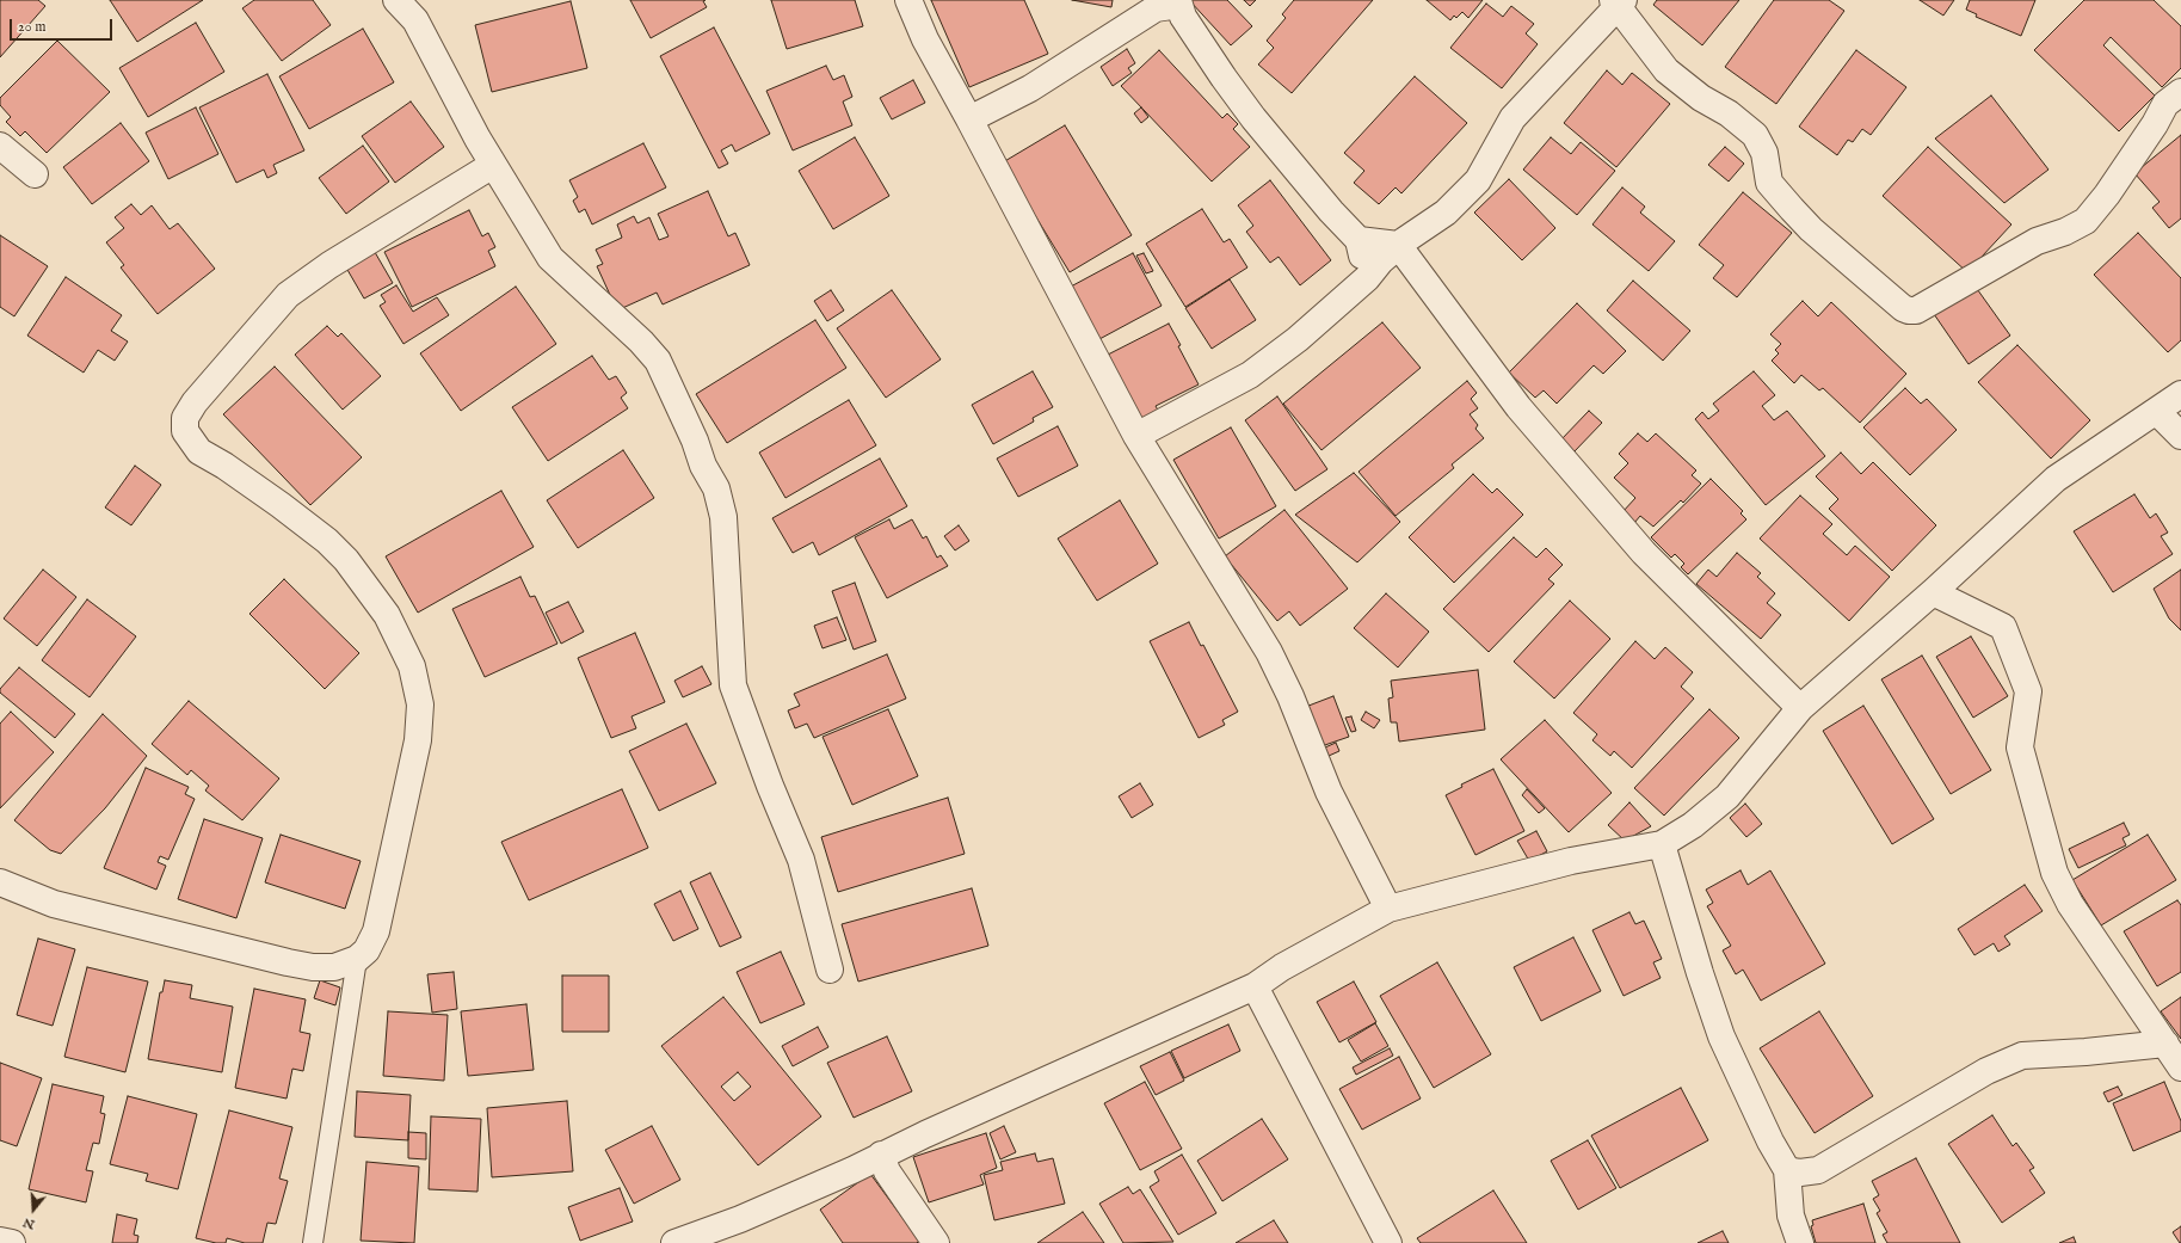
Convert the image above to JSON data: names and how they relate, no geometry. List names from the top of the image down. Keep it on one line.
{"scale_bar":"20 m","north":"bottom"}
